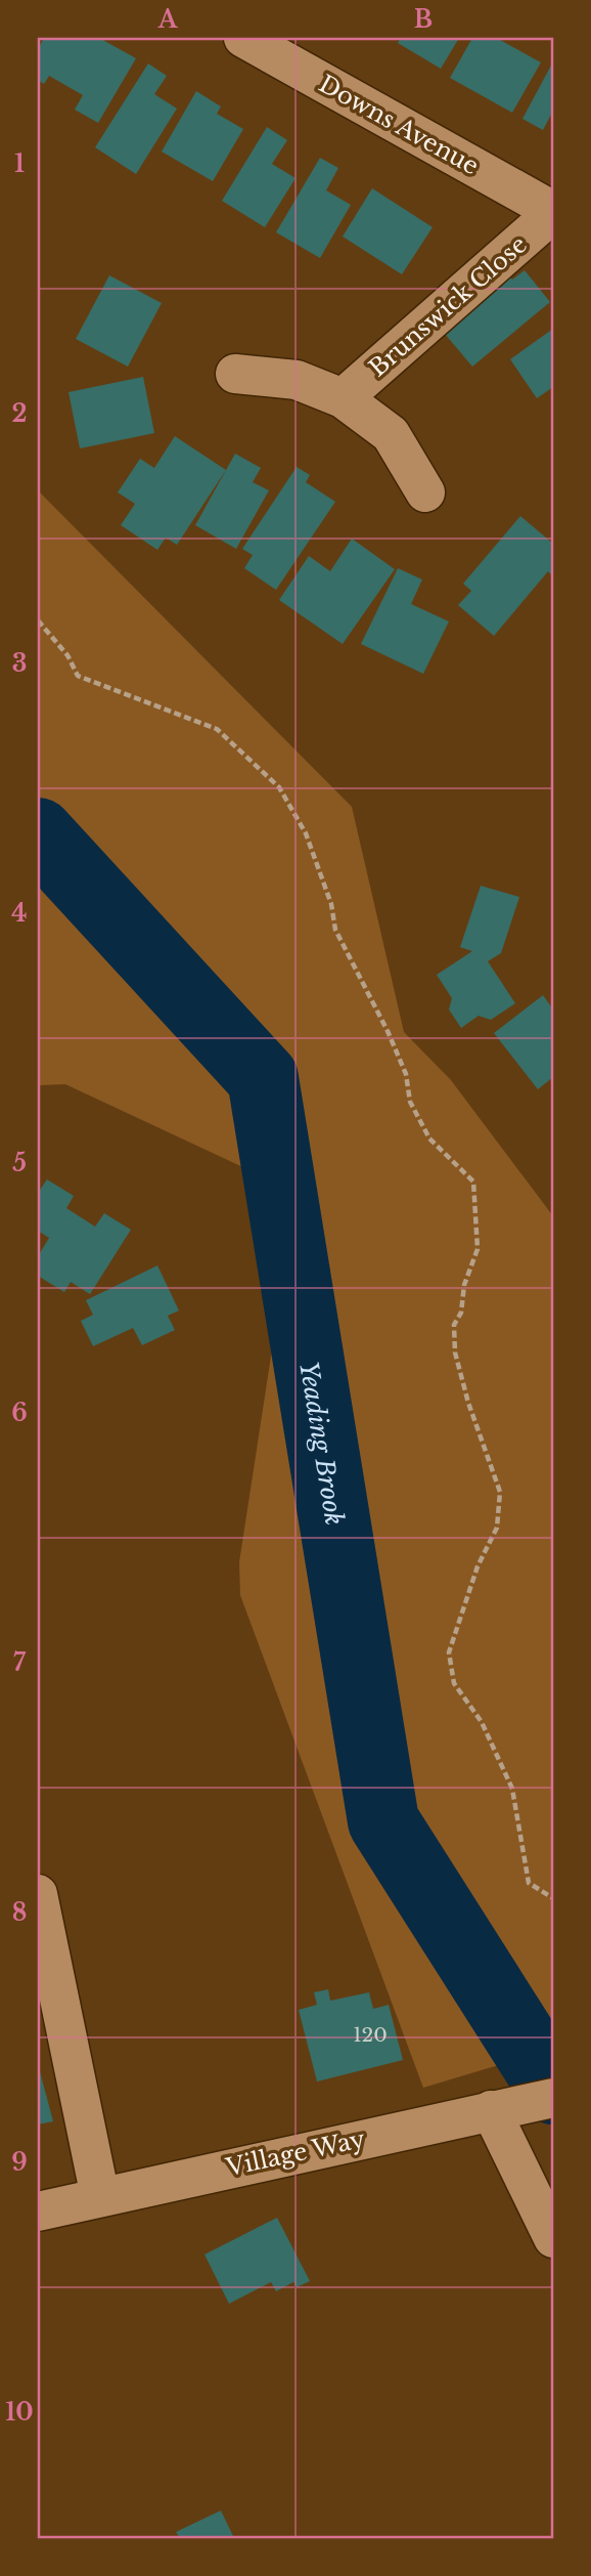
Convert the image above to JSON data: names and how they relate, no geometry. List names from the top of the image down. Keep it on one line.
{"streets":{"street":["Downs Avenue","Brunswick Close","Village Way"]},"crossings":[["Downs Avenue","Brunswick Close"]],"water":["Yeading Brook"],"house_numbers":["120"],"grid":{"columns":["A","B"],"rows":["1","2","3","4","5","6","7","8","9","10"]}}
